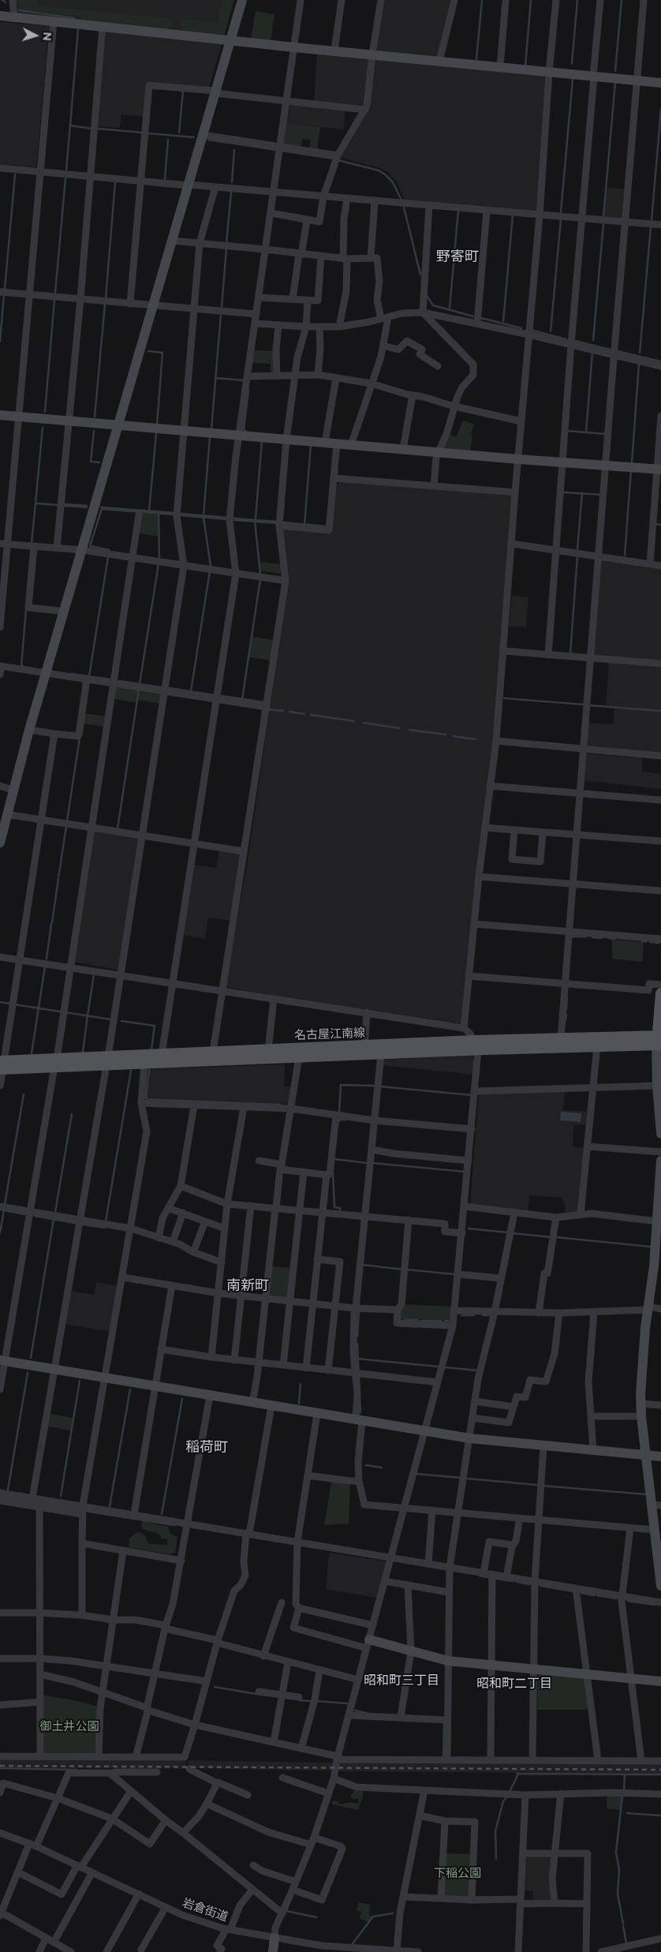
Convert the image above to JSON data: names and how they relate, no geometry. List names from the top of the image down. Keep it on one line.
{"streets":{"main road":["名古屋江南線"],"street":["岩倉街道"]},"districts":["野寄町","南新町","稲荷町","昭和町三丁目","昭和町二丁目"],"parks":["御土井公園","下稲公園"],"north":"right"}
